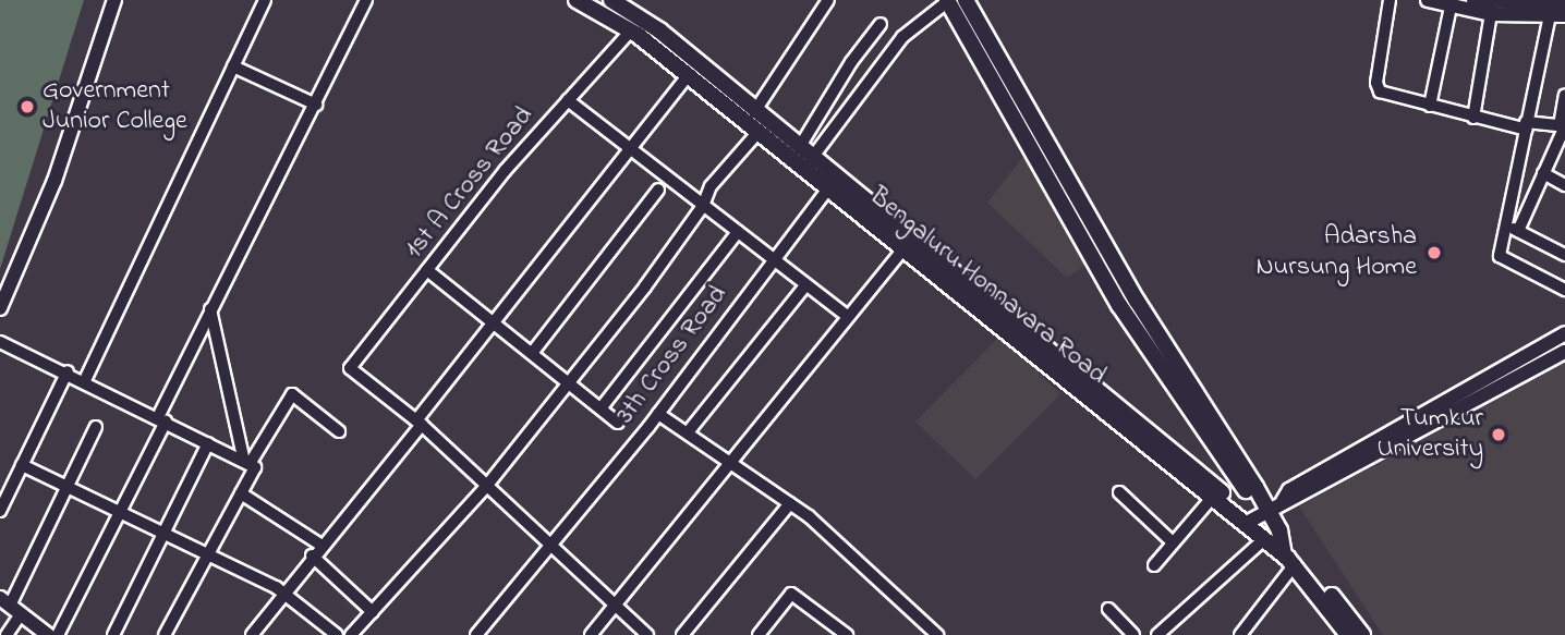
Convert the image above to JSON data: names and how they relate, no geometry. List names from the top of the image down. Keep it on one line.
{"streets":{"main road":["Bengaluru Honnavara Road"],"street":["1st A Cross Road","3th Cross Road"]},"crossings":[["1st A Cross Road","Bengaluru Honnavara Road"],["Bengaluru Honnavara Road","3th Cross Road"]],"places":["Government Junior College","Adarsha Nursung Home","Tumkur University"]}
